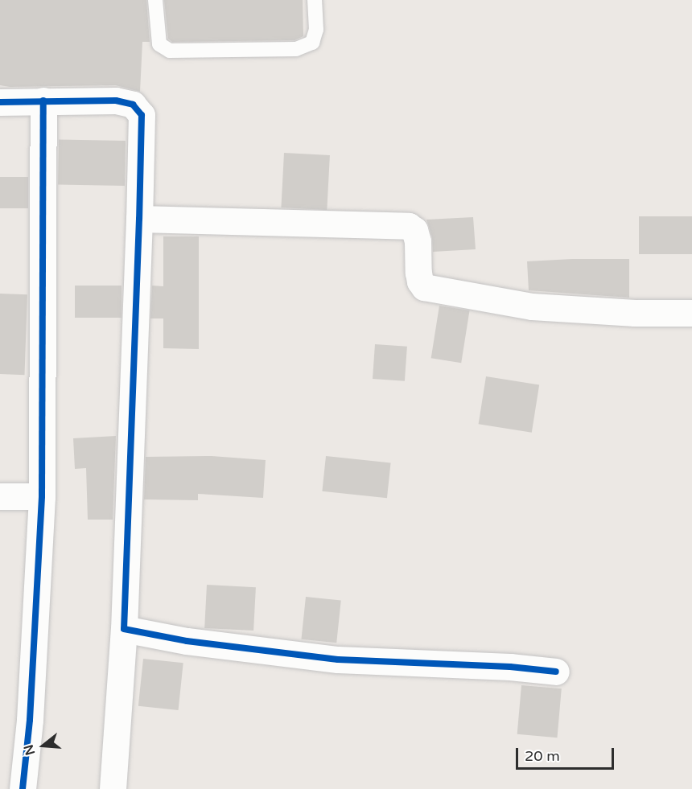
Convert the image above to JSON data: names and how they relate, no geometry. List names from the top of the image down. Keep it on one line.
{"scale_bar":"20 m","north":"left"}
